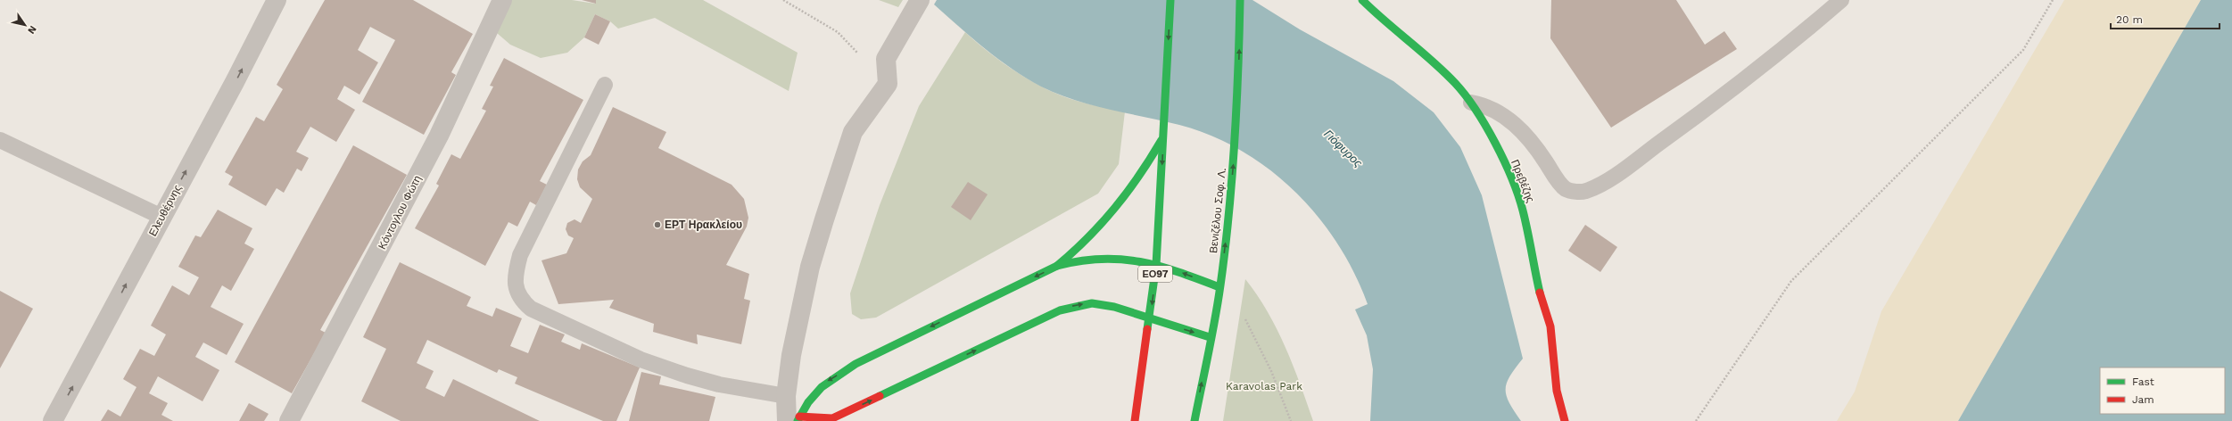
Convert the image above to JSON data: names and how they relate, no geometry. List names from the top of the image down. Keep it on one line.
{"streets":{"street":["Πρεβέζης","Ελευθέρνης","Βενιζέλου Σοφ. Λ.","Κόντογλου Φώτη","ΕΟ97"]},"one_way":["Ελευθέρνης"],"water":["Γιόφυρος"],"parks":["Karavolas Park"],"places":["ΕΡΤ Ηρακλείου"],"legend":["Fast","Jam"],"scale_bar":"20 m","north":"bottom right"}
